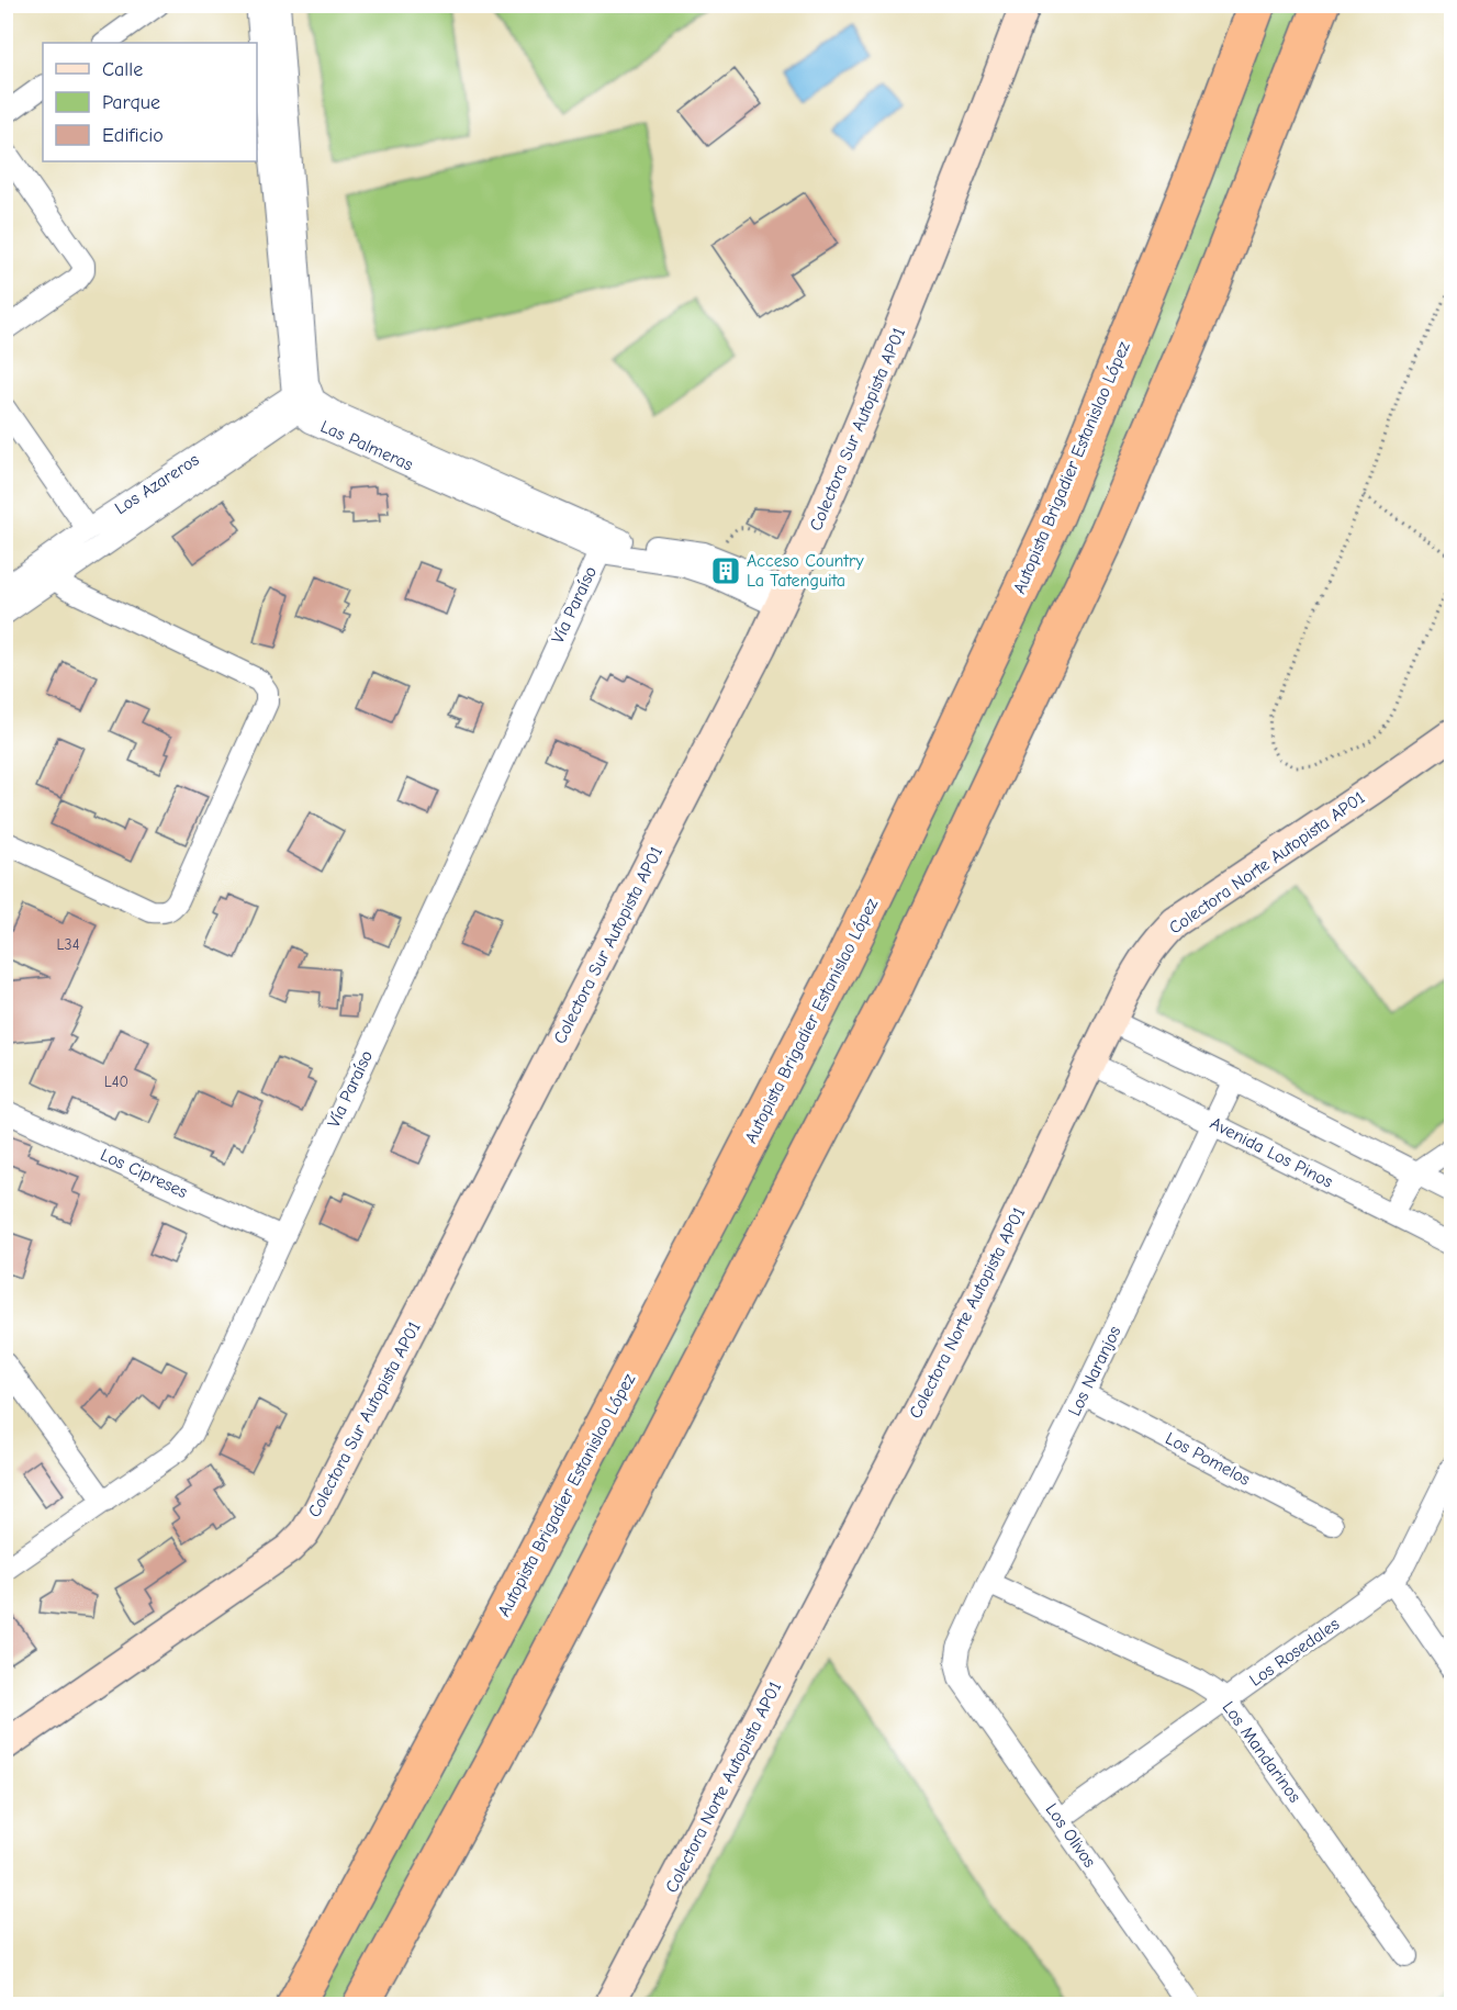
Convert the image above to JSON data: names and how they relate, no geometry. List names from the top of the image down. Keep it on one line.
{"streets":{"highway":["Autopista Brigadier Estanislao López"],"main road":["Colectora Sur Autopista AP01","Colectora Norte Autopista AP01"],"street":["Las Palmeras","Los Azareros","Vía Paraíso","Avenida Los Pinos","Los Cipreses","Los Naranjos","Los Pomelos","Los Rosedales","Los Mandarinos","Los Olivos"]},"crossings":[["Colectora Sur Autopista AP01","Las Palmeras"],["Las Palmeras","Los Azareros"],["Las Palmeras","Vía Paraíso"],["Vía Paraíso","Los Cipreses"],["Colectora Norte Autopista AP01","Avenida Los Pinos"],["Avenida Los Pinos","Los Naranjos"],["Los Naranjos","Los Pomelos"],["Los Naranjos","Los Mandarinos"],["Los Naranjos","Los Olivos"],["Los Rosedales","Los Mandarinos"],["Los Rosedales","Los Olivos"]],"places":{"building":["Acceso Country La Tatenguita"]},"house_numbers":["L34","L40"],"legend":["Calle","Parque","Edificio"]}
